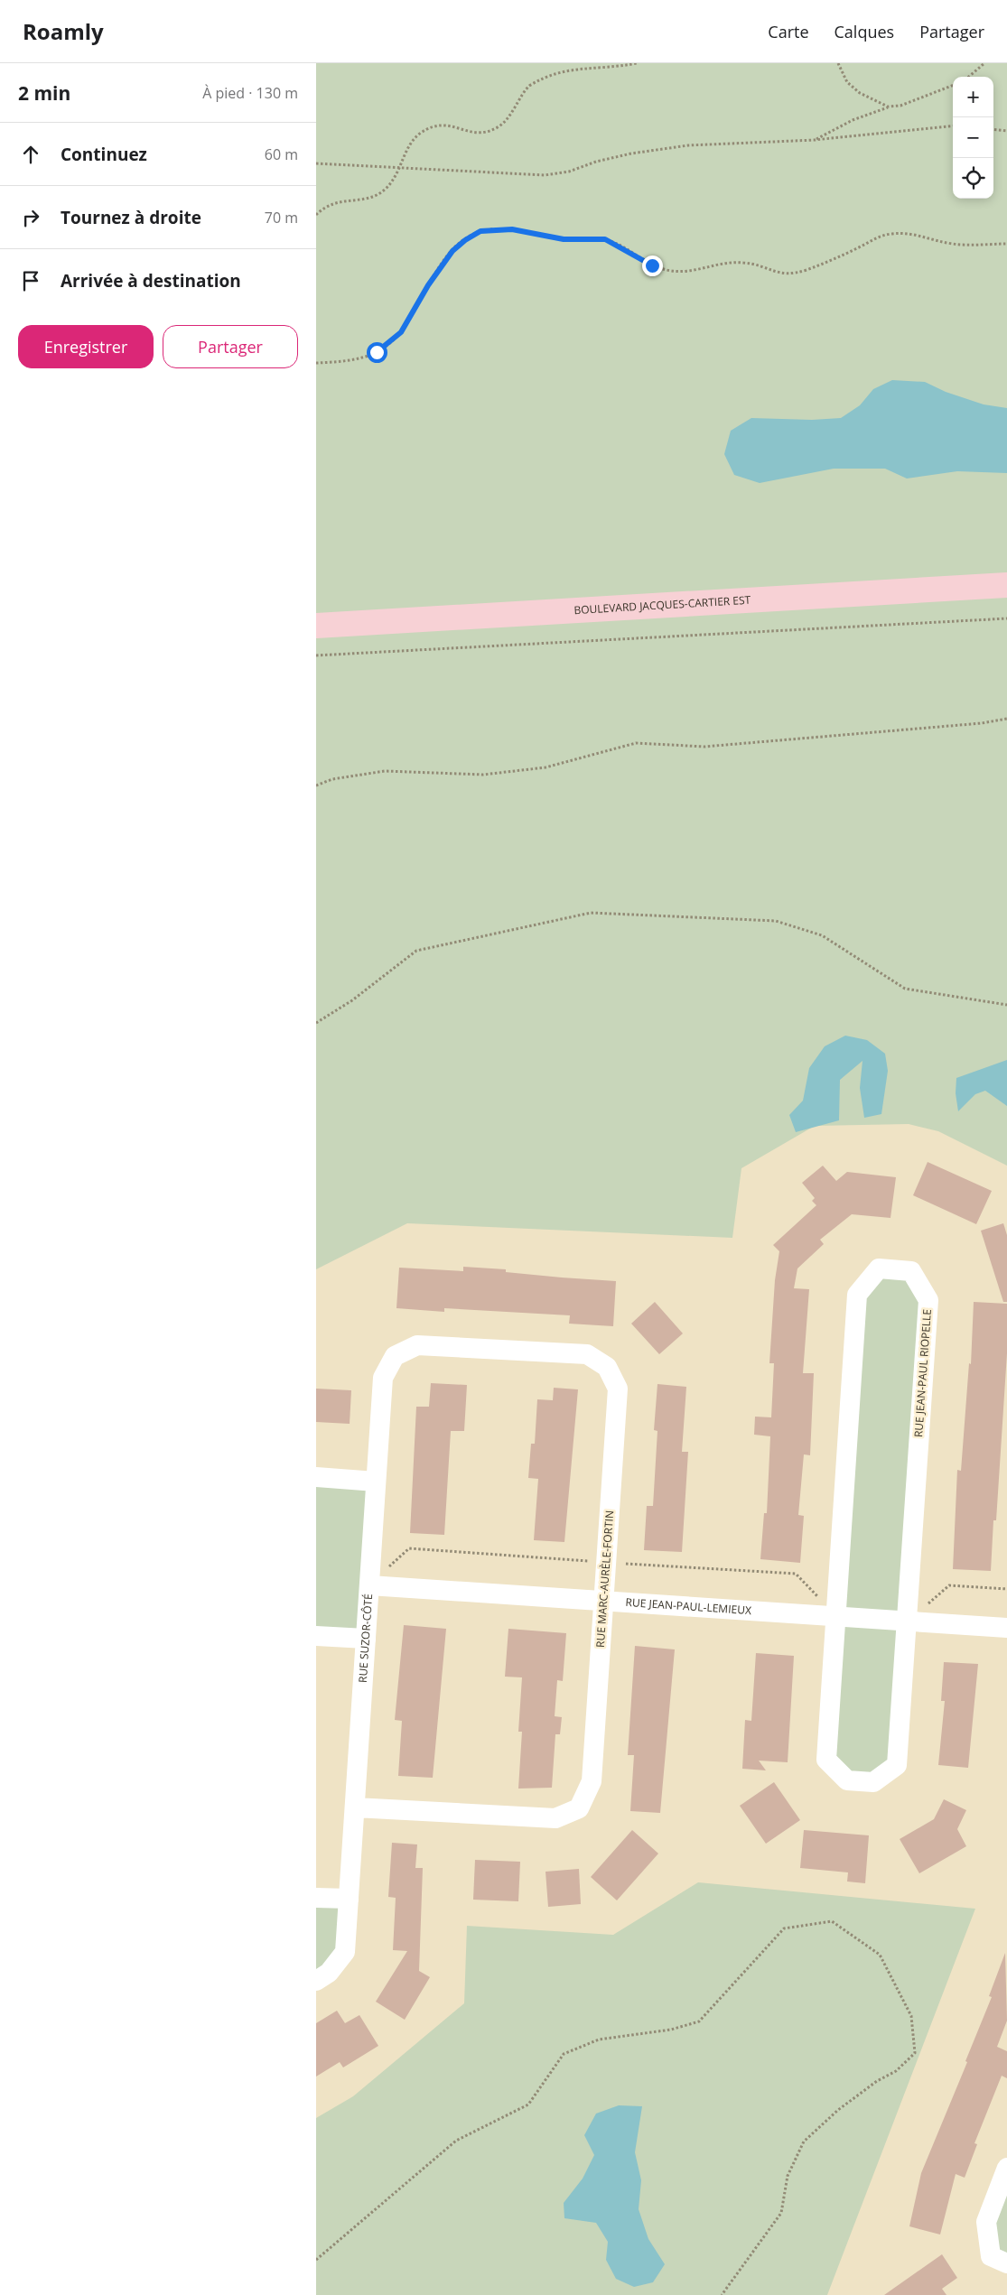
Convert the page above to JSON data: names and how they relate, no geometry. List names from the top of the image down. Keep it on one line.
{"streets":{"main road":["BOULEVARD JACQUES-CARTIER EST"],"street":["RUE JEAN-PAUL RIOPELLE","RUE MARC-AURÈLE-FORTIN","RUE JEAN-PAUL-LEMIEUX","RUE SUZOR-CÔTÉ"]},"crossings":[["RUE JEAN-PAUL RIOPELLE","RUE JEAN-PAUL-LEMIEUX"],["RUE MARC-AURÈLE-FORTIN","RUE JEAN-PAUL-LEMIEUX"],["RUE MARC-AURÈLE-FORTIN","RUE SUZOR-CÔTÉ"],["RUE JEAN-PAUL-LEMIEUX","RUE SUZOR-CÔTÉ"]],"page":{"header":"Roamly","nav":["Carte","Calques","Partager"],"heading":["2 min","À pied · 130 m"],"map_buttons":["+","−"],"list":[["Continuez","60 m"],["Tournez à droite","70 m"],"Arrivée à destination"],"buttons":["Enregistrer","Partager"]}}
